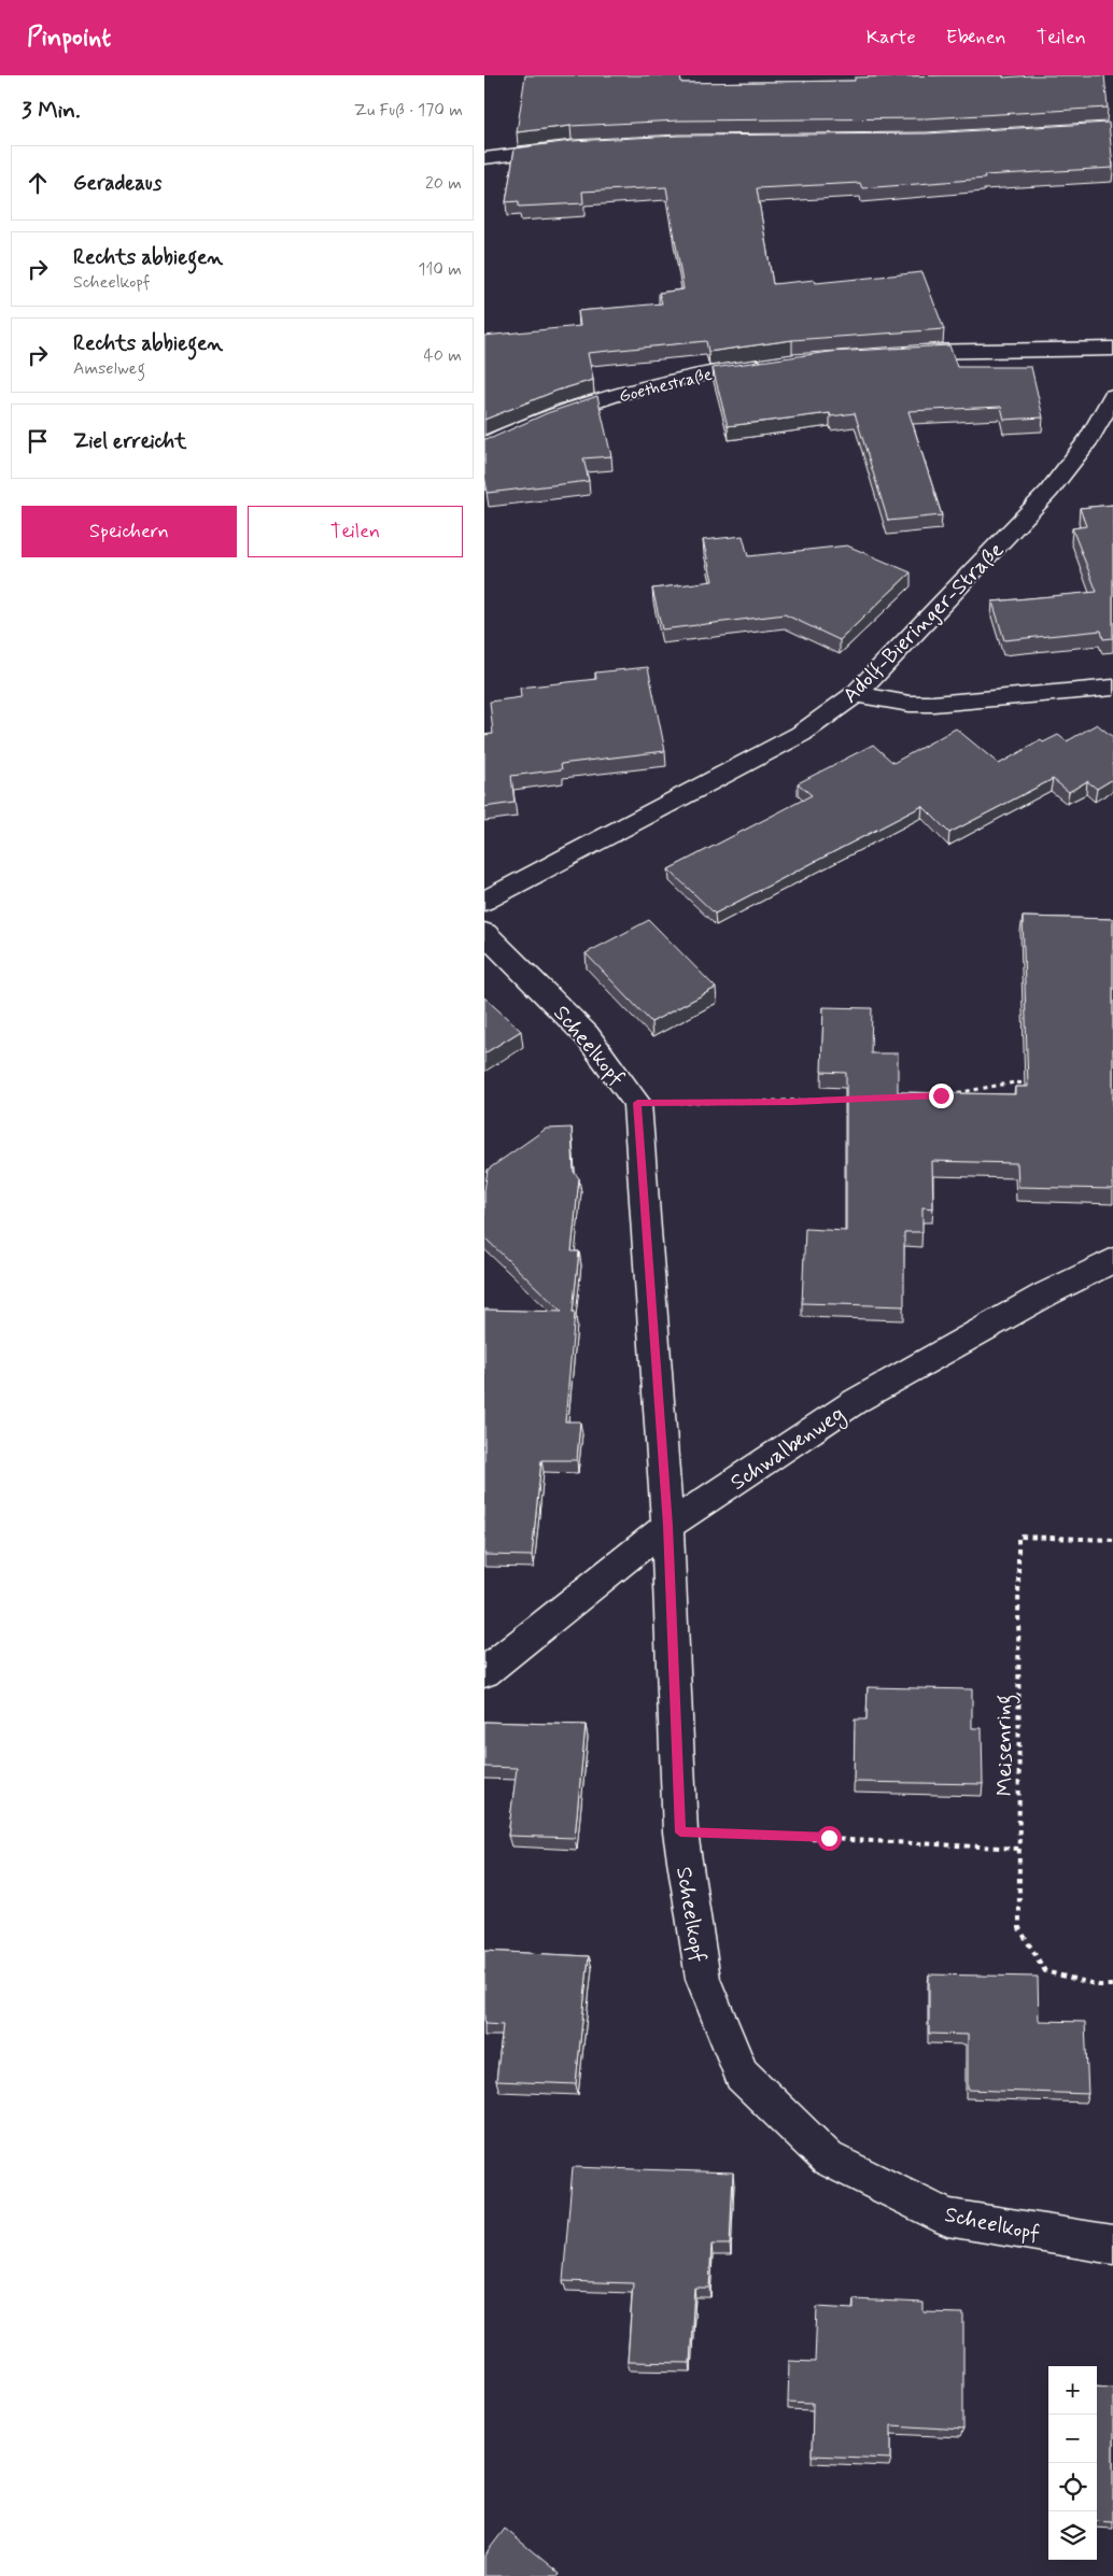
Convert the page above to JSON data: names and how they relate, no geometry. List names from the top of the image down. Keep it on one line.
{"streets":{"street":["Goethestraße","Adolf-Bieringer-Straße","Scheelkopf","Schwalbenweg"],"path":["Meisenring"]},"crossings":[["Scheelkopf","Schwalbenweg"]],"page":{"header":"Pinpoint","nav":["Karte","Ebenen","Teilen"],"heading":["3 Min.","Zu Fuß · 170 m"],"list":[["Geradeaus","20 m"],["Rechts abbiegen","Scheelkopf","110 m"],["Rechts abbiegen","Amselweg","40 m"],"Ziel erreicht"],"buttons":["Speichern","Teilen"],"map_buttons":["+","−"]}}
